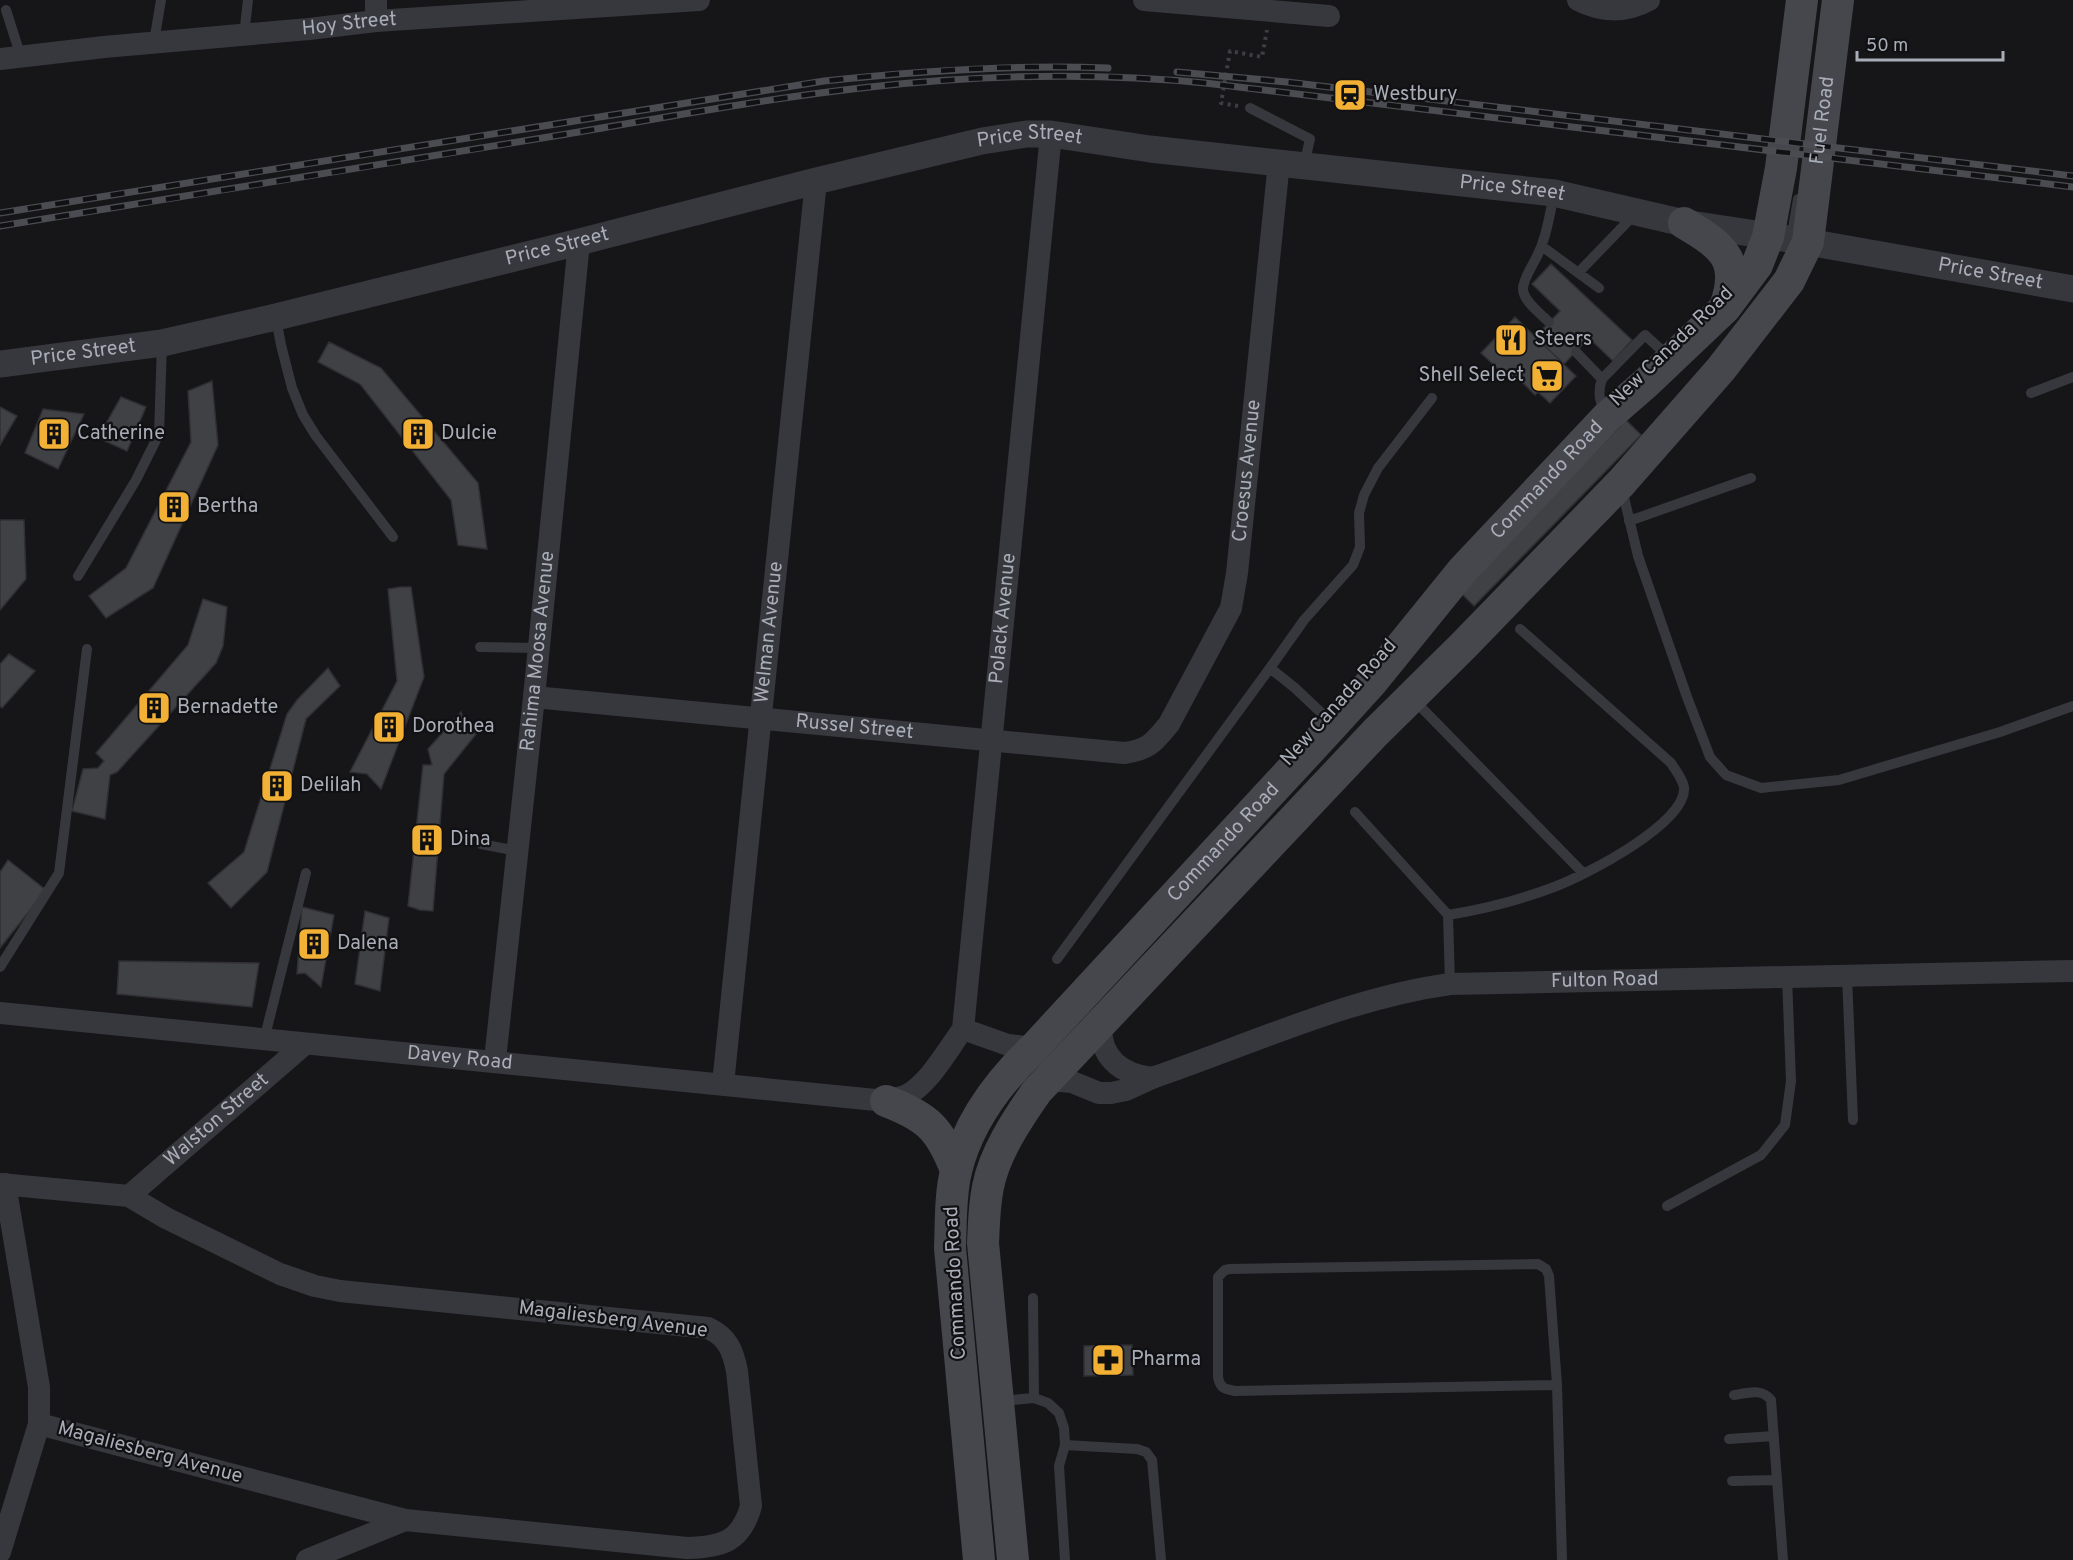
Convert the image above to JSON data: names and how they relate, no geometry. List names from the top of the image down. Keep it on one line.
{"streets":{"main road":["Fuel Road","Commando Road"],"street":["Hoy Street","Price Street","Croesus Avenue","Polack Avenue","Welman Avenue","Rahima Moosa Avenue","Russel Street","Fulton Road","Davey Road","Walston Street","Magaliesberg Avenue"],"lane":["New Canada Road"]},"crossings":[["Fuel Road","Price Street"],["Fuel Road","Commando Road"],["Price Street","Croesus Avenue"],["Price Street","Commando Road"],["Price Street","Polack Avenue"],["Price Street","Welman Avenue"],["Price Street","Rahima Moosa Avenue"],["New Canada Road","Commando Road"],["New Canada Road","Fulton Road"],["Croesus Avenue","Russel Street"],["Commando Road","Fulton Road"],["Polack Avenue","Russel Street"],["Polack Avenue","Fulton Road"],["Polack Avenue","Davey Road"],["Welman Avenue","Russel Street"],["Welman Avenue","Davey Road"],["Rahima Moosa Avenue","Russel Street"],["Rahima Moosa Avenue","Davey Road"],["Fulton Road","Davey Road"],["Davey Road","Walston Street"],["Walston Street","Magaliesberg Avenue"]],"places":{"station":["Westbury"],"restaurant":["Steers"],"supermarket":["Shell Select"],"building":["Catherine","Dulcie","Bertha","Bernadette","Dorothea","Delilah","Dina","Dalena"],"pharmacy":["Pharma"]},"scale_bar":"50 m"}
